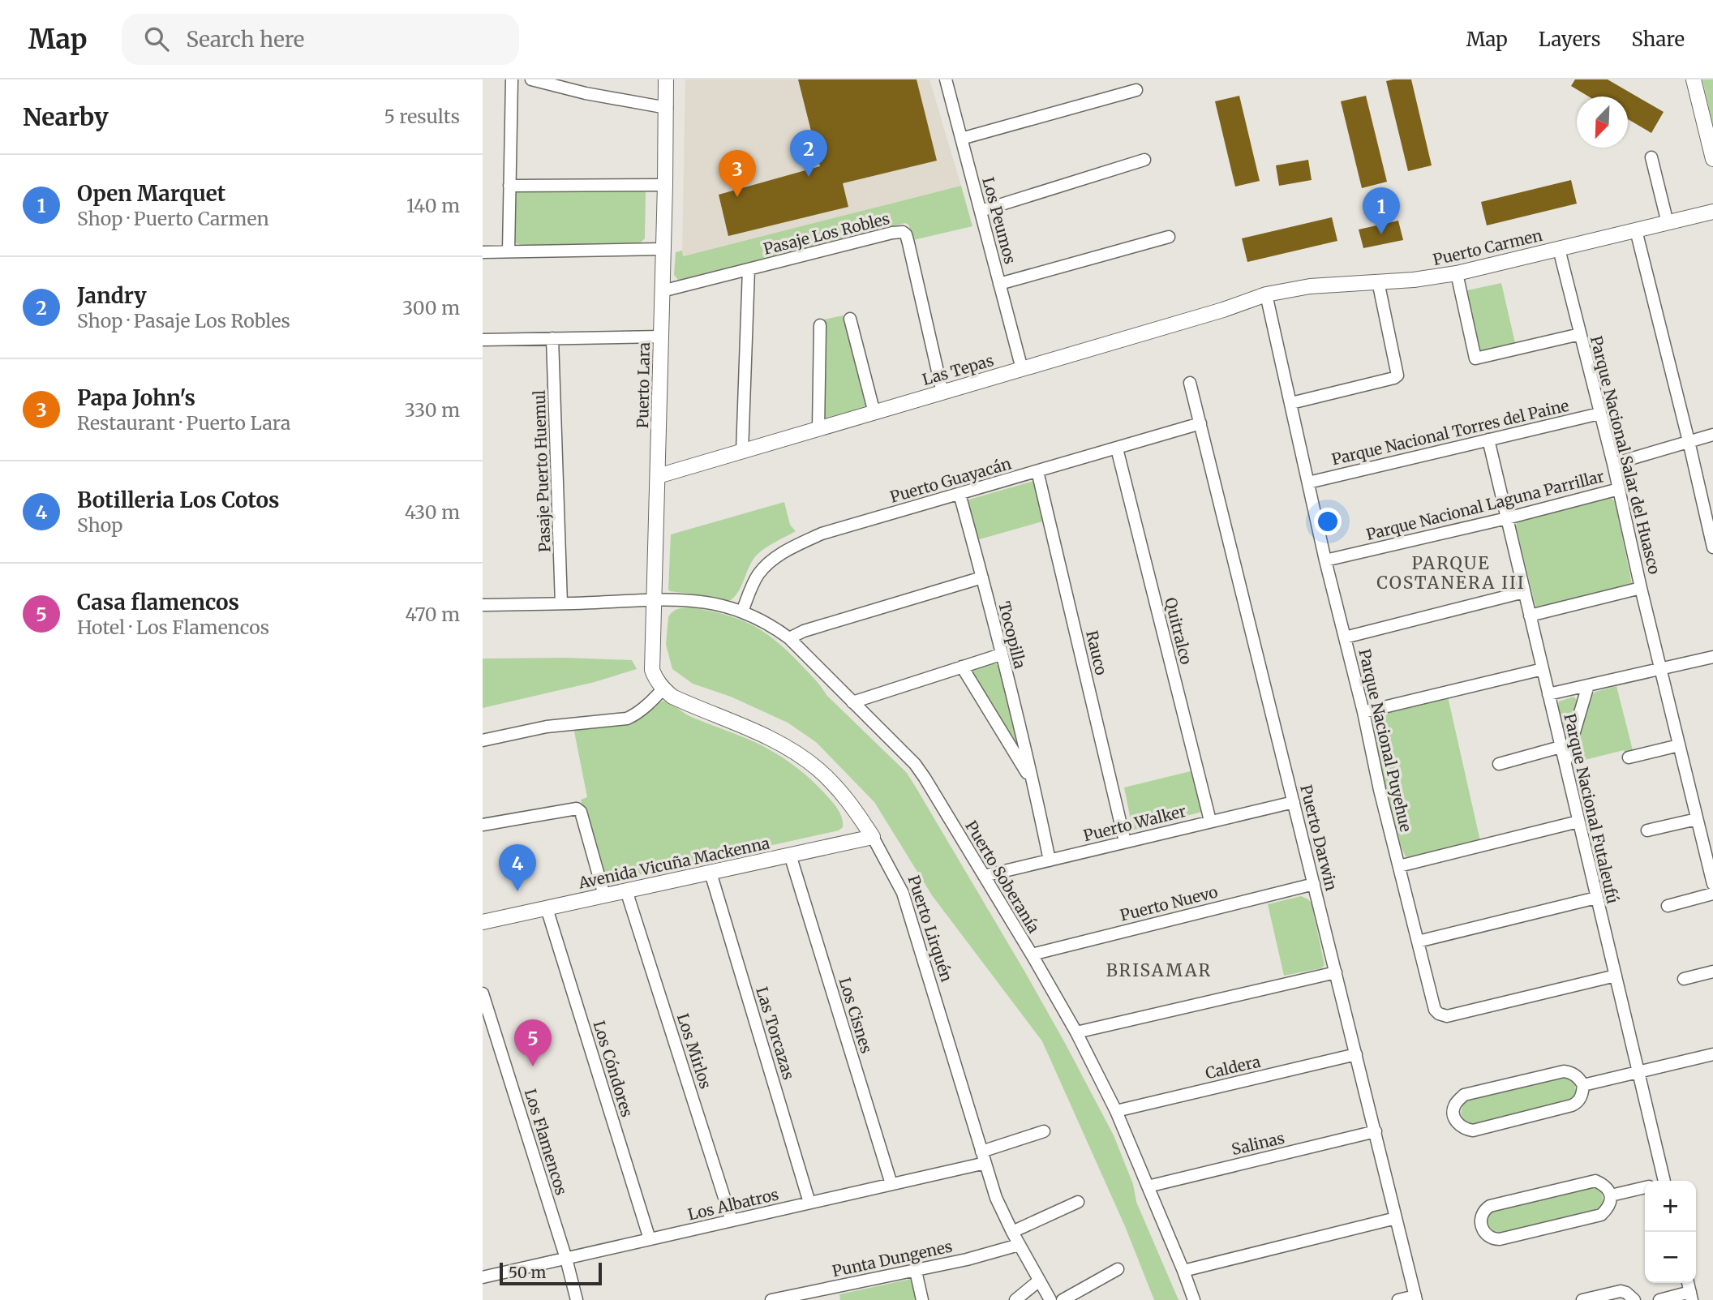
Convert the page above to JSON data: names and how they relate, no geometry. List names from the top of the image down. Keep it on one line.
{"streets":{"street":["Los Peumos","Pasaje Los Robles","Puerto Carmen","Las Tepas","Puerto Lara","Parque Nacional Torres del Paine","Parque Nacional Salar del Huasco","Pasaje Puerto Huemul","Puerto Guayacán","Parque Nacional Laguna Parrillar","Quitralco","Tocopilla","Rauco","Parque Nacional Puyehue","Parque Nacional Futaleufú","Puerto Walker","Puerto Darwin","Avenida Vicuña Mackenna","Puerto Soberanía","Puerto Nuevo","Puerto Lirquén","Los Cisnes","Las Torcazas","Los Mirlos","Caldera","Los Cóndores","Los Flamencos","Salinas","Los Albatros","Punta Dungenes"]},"crossings":[["Los Peumos","Las Tepas"],["Pasaje Los Robles","Las Tepas"],["Pasaje Los Robles","Puerto Lara"],["Puerto Carmen","Las Tepas"],["Puerto Carmen","Parque Nacional Salar del Huasco"],["Puerto Carmen","Parque Nacional Puyehue"],["Las Tepas","Puerto Lara"],["Las Tepas","Parque Nacional Puyehue"],["Puerto Lara","Puerto Soberanía"],["Puerto Lara","Puerto Lirquén"],["Parque Nacional Torres del Paine","Parque Nacional Salar del Huasco"],["Parque Nacional Torres del Paine","Parque Nacional Puyehue"],["Parque Nacional Torres del Paine","Parque Nacional Futaleufú"],["Parque Nacional Salar del Huasco","Parque Nacional Laguna Parrillar"],["Pasaje Puerto Huemul","Puerto Soberanía"],["Puerto Guayacán","Quitralco"],["Puerto Guayacán","Tocopilla"],["Puerto Guayacán","Rauco"],["Puerto Guayacán","Puerto Darwin"],["Puerto Guayacán","Puerto Soberanía"],["Parque Nacional Laguna Parrillar","Parque Nacional Puyehue"],["Parque Nacional Laguna Parrillar","Parque Nacional Futaleufú"],["Quitralco","Puerto Walker"],["Tocopilla","Puerto Walker"],["Rauco","Puerto Walker"],["Parque Nacional Puyehue","Parque Nacional Futaleufú"],["Puerto Walker","Puerto Darwin"],["Puerto Walker","Puerto Soberanía"],["Puerto Darwin","Puerto Nuevo"],["Puerto Darwin","Caldera"],["Puerto Darwin","Salinas"],["Avenida Vicuña Mackenna","Puerto Lirquén"],["Avenida Vicuña Mackenna","Los Cisnes"],["Avenida Vicuña Mackenna","Las Torcazas"],["Avenida Vicuña Mackenna","Los Mirlos"],["Avenida Vicuña Mackenna","Los Cóndores"],["Puerto Soberanía","Puerto Nuevo"],["Puerto Soberanía","Caldera"],["Puerto Soberanía","Salinas"],["Puerto Lirquén","Los Albatros"],["Puerto Lirquén","Punta Dungenes"],["Los Cisnes","Los Albatros"],["Las Torcazas","Los Albatros"],["Los Mirlos","Los Albatros"],["Los Cóndores","Los Albatros"],["Los Flamencos","Los Albatros"]],"districts":["PARQUE COSTANERA III","BRISAMAR"],"scale_bar":"50 m","north":"bottom left","page":{"header":"Map","search":"Search here","nav":["Map","Layers","Share"],"heading":["Nearby","5 results"],"pins":["2","3","1","4","5"],"list":[{"mark":"1","name":"Open Marquet","note":"Shop · Puerto Carmen","value":"140 m"},{"mark":"2","name":"Jandry","note":"Shop · Pasaje Los Robles","value":"300 m"},{"mark":"3","name":"Papa John's","note":"Restaurant · Puerto Lara","value":"330 m"},{"mark":"4","name":"Botilleria Los Cotos","note":"Shop","value":"430 m"},{"mark":"5","name":"Casa flamencos","note":"Hotel · Los Flamencos","value":"470 m"}],"map_buttons":["+","−"],"scale":"50 m"}}
